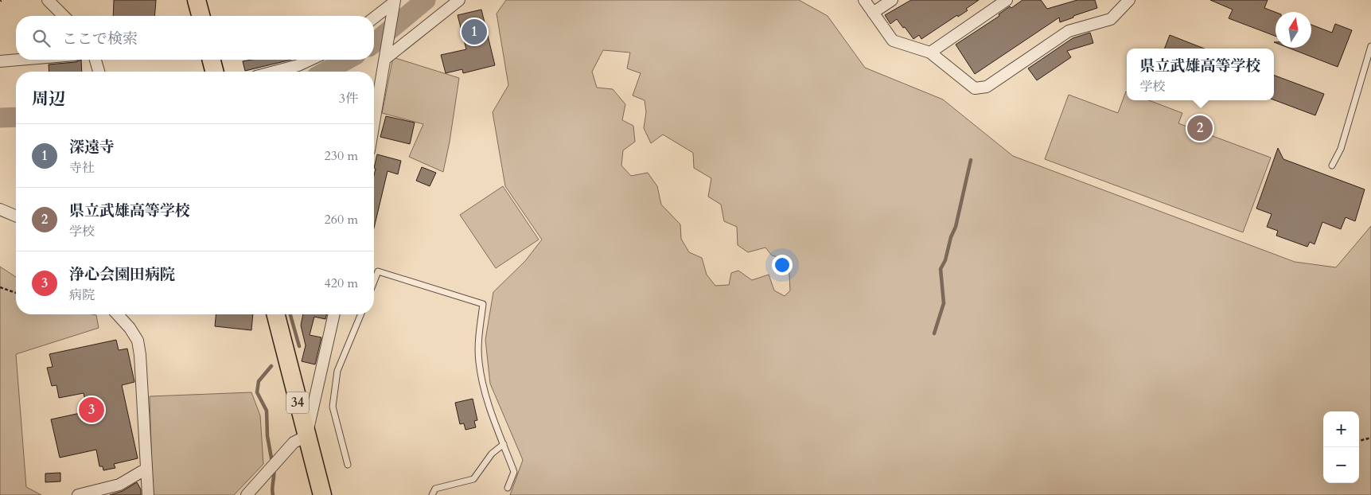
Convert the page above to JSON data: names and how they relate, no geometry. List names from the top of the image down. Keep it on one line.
{"streets":{"highway":["34"]},"north":"top","page":{"search":"ここで検索","pins":["1","2","3"],"popup":["県立武雄高等学校","学校"],"heading":["周辺","3件"],"list":[{"mark":"1","name":"深遠寺","note":"寺社","value":"230 m"},{"mark":"2","name":"県立武雄高等学校","note":"学校","value":"260 m"},{"mark":"3","name":"浄心会園田病院","note":"病院","value":"420 m"}],"map_buttons":["+","−"]}}
